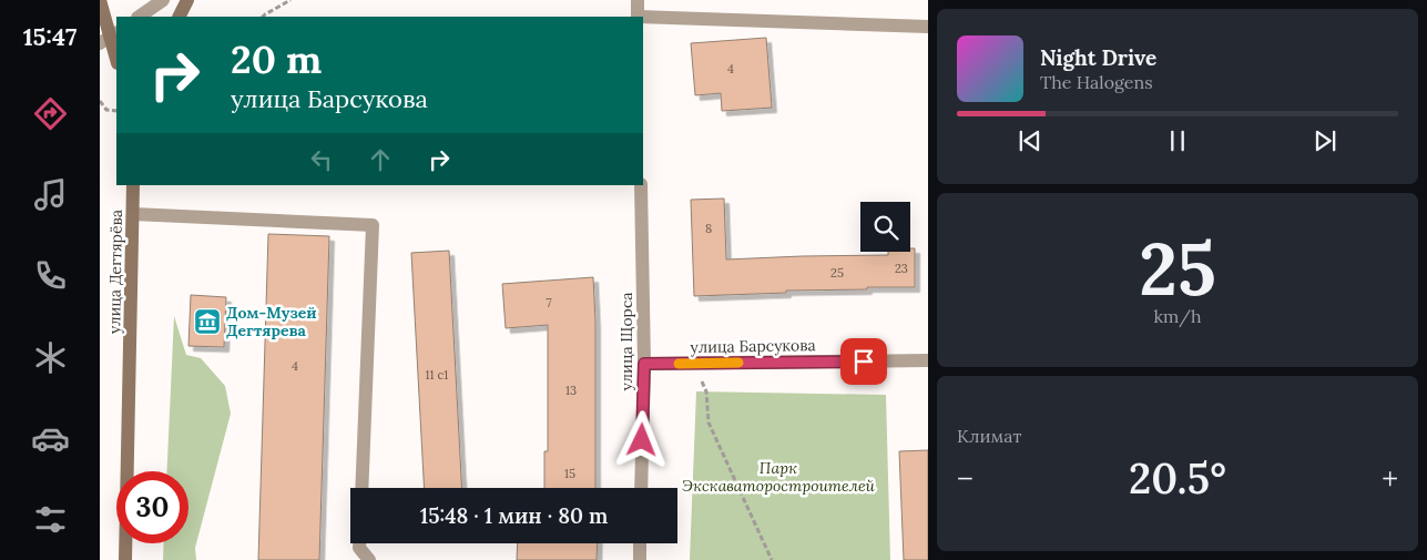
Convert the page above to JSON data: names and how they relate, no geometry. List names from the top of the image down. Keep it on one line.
{"streets":{"main road":["улица Дегтярёва"],"street":["улица Щорса","улица Барсукова"]},"crossings":[["улица Щорса","улица Барсукова"]],"parks":["Парк Экскаваторостроителей"],"places":{"museum":["Дом-Музей Дегтярева"]},"house_numbers":["4","8","23","25","7","4","11 с1","13","15"],"page":{"tabs":"15:47","turn":["20 m","улица Барсукова"],"song":["Night Drive","The Halogens"],"tile":[["25","km/h"],"Климат"],"heat":["−","20.5°","+"],"limit":"30","trip":"15:48 · 1 мин · 80 m"}}
